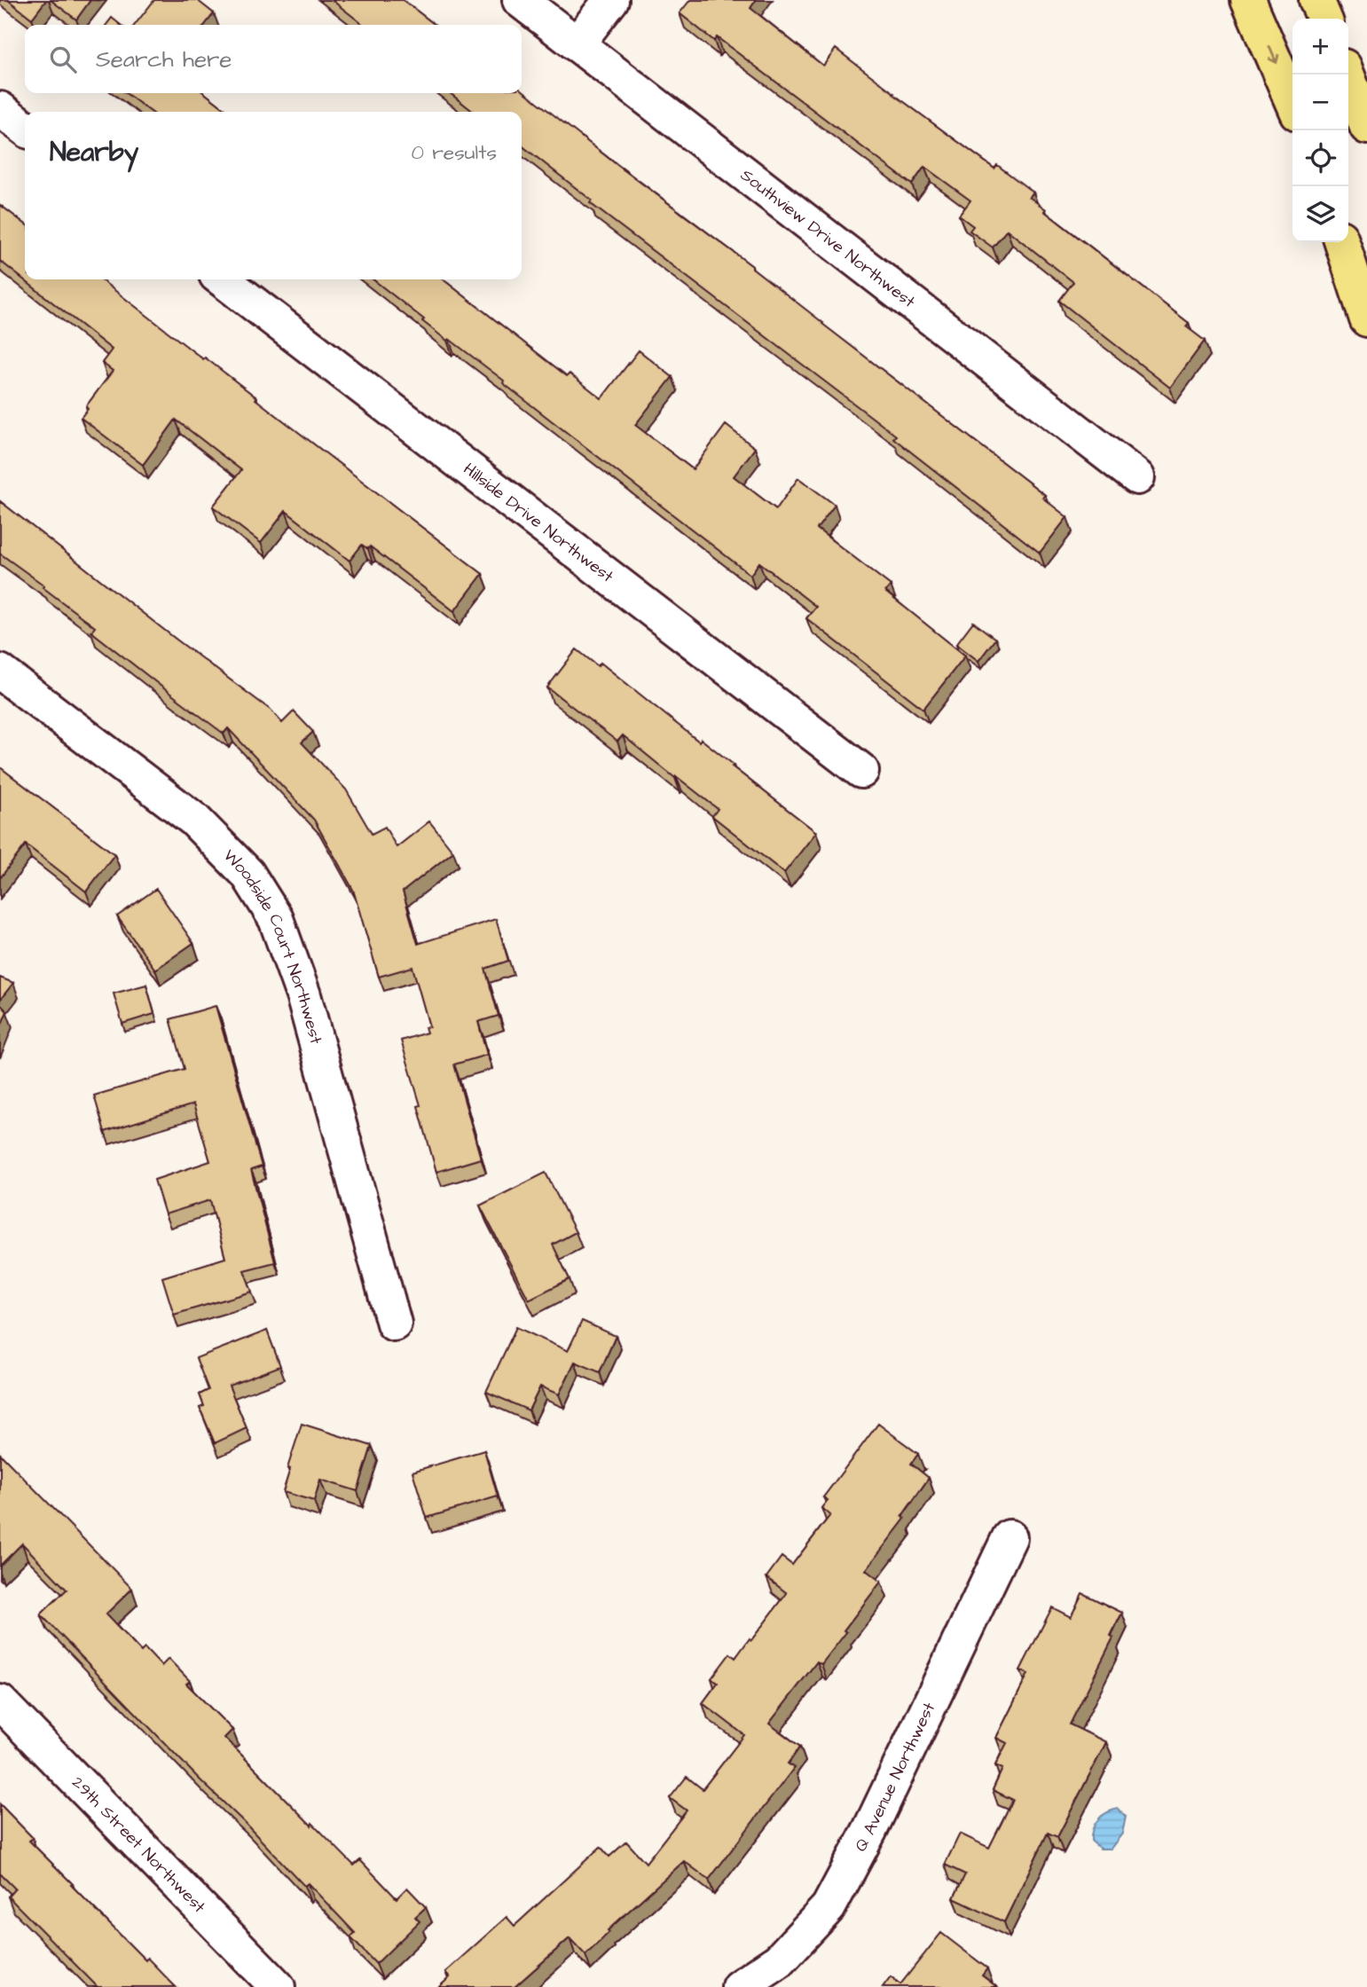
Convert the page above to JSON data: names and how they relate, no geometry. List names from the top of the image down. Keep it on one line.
{"streets":{"street":["Southview Drive Northwest","Hillside Drive Northwest","Woodside Court Northwest","Q Avenue Northwest","29th Street Northwest"]},"page":{"map_buttons":["+","−"],"search":"Search here","heading":["Nearby","0 results"]}}
